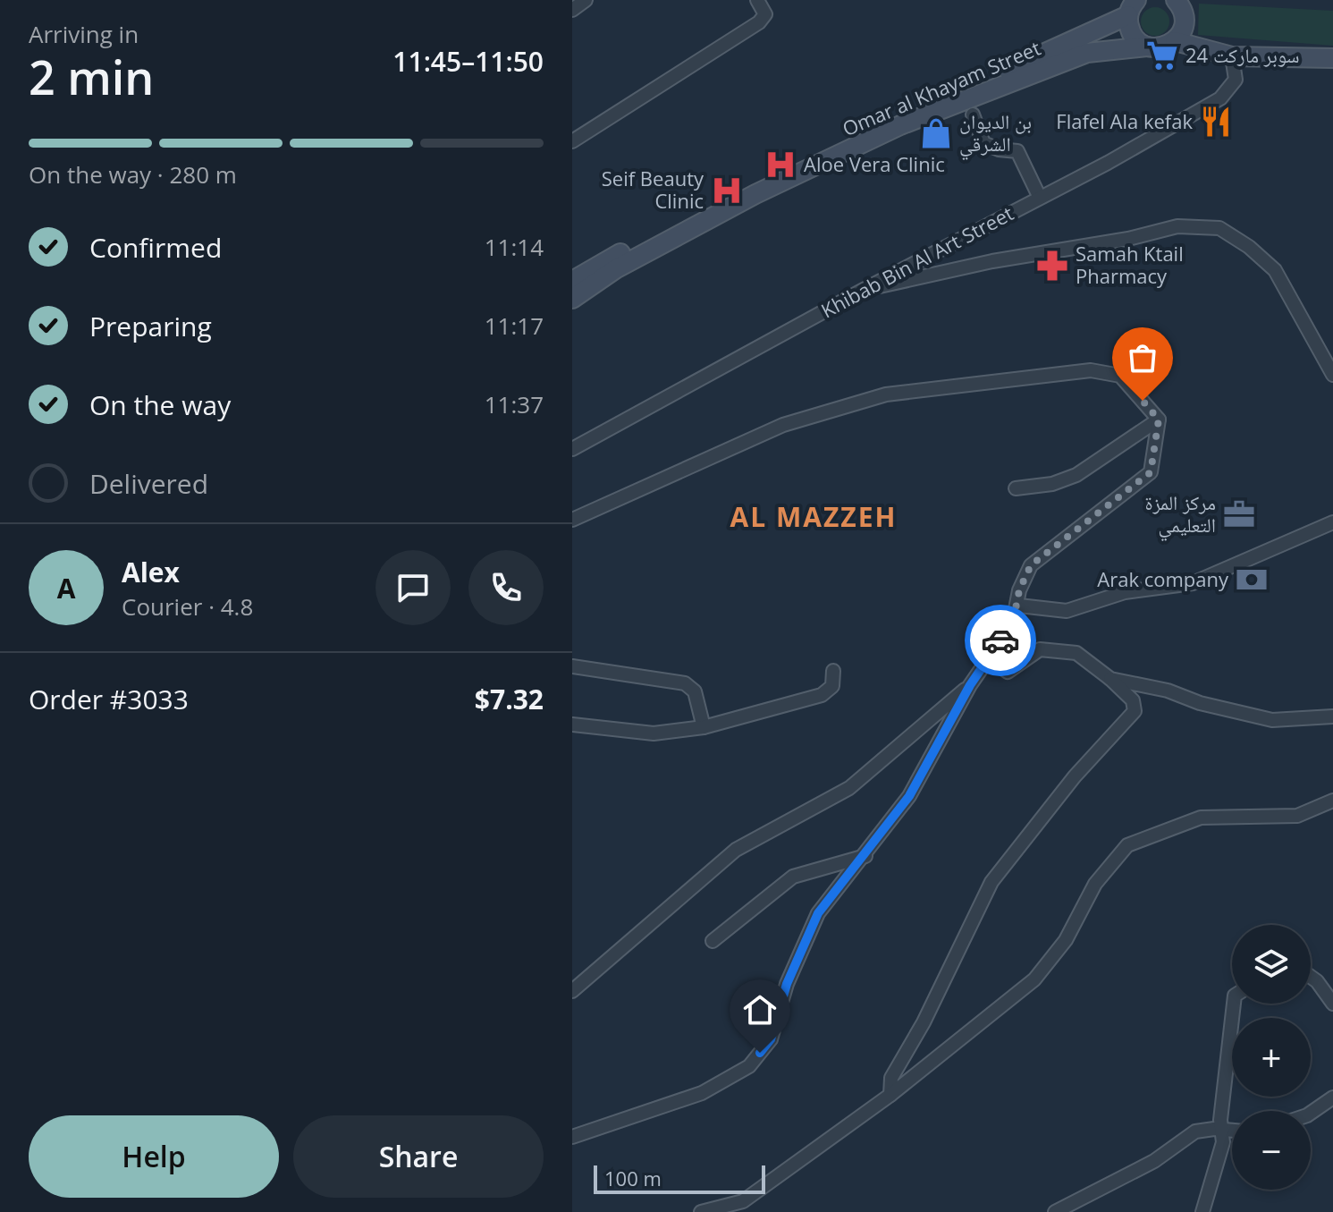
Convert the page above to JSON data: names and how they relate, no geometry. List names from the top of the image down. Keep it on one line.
{"streets":{"street":["Omar al Khayam Street","Khibab Bin Al Art Street"]},"districts":["AL MAZZEH"],"places":{"supermarket":["سوبر ماركت 24"],"restaurant":["Flafel Ala kefak"],"shop":["بن الديوان الشرقي"],"hospital":["Aloe Vera Clinic","Seif Beauty Clinic"],"pharmacy":["Samah Ktail Pharmacy"],"office":["مركز المزة التعليمي"],"bank":["Arak company"]},"scale_bar":"100 m","page":{"heading":["2 min","Arriving in","11:45–11:50"],"panel":["Alex","Courier · 4.8","Order #3033","$7.32"],"bar":"On the way · 280 m","list":[["Confirmed","11:14"],["Preparing","11:17"],["On the way","11:37"],"Delivered"],"round":"A","map_buttons":["+","−"],"buttons":["Help","Share"],"scale":"100 m"}}
